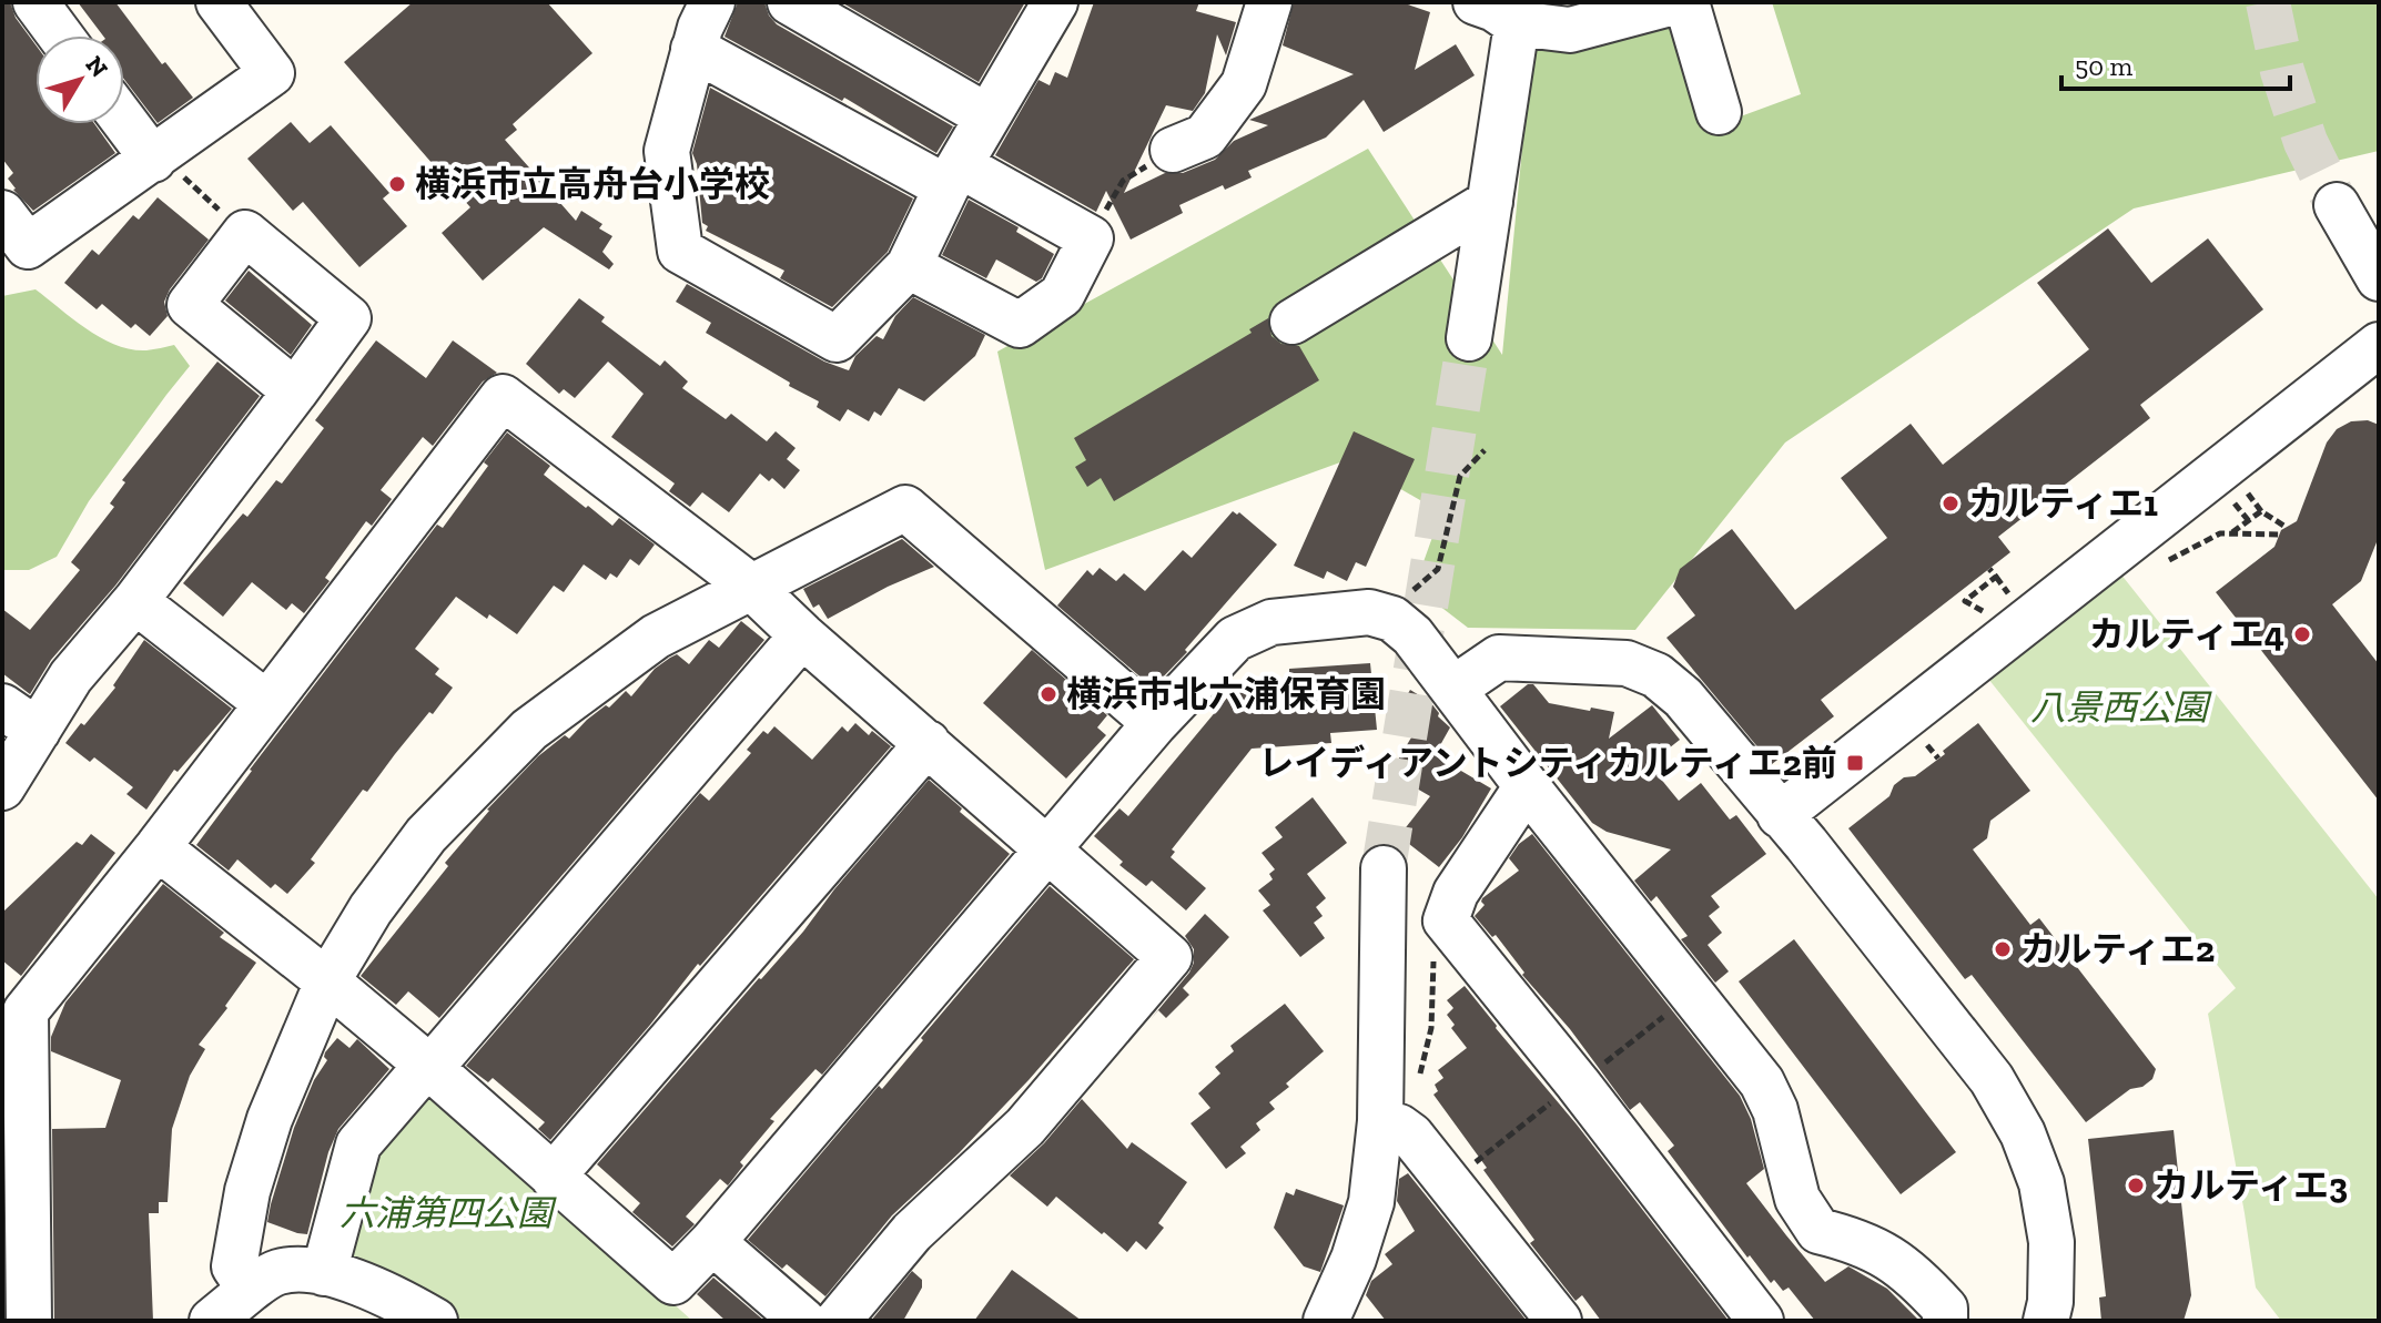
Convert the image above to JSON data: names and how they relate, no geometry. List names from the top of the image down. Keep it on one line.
{"parks":["八景西公園","六浦第四公園"],"places":{"other":["横浜市立高舟台小学校","カルティエ1","カルティエ4","横浜市北六浦保育園","カルティエ2","カルティエ3"],"transit":["レイディアントシティカルティエ2前"]},"scale_bar":"50 m","north":"top right"}
